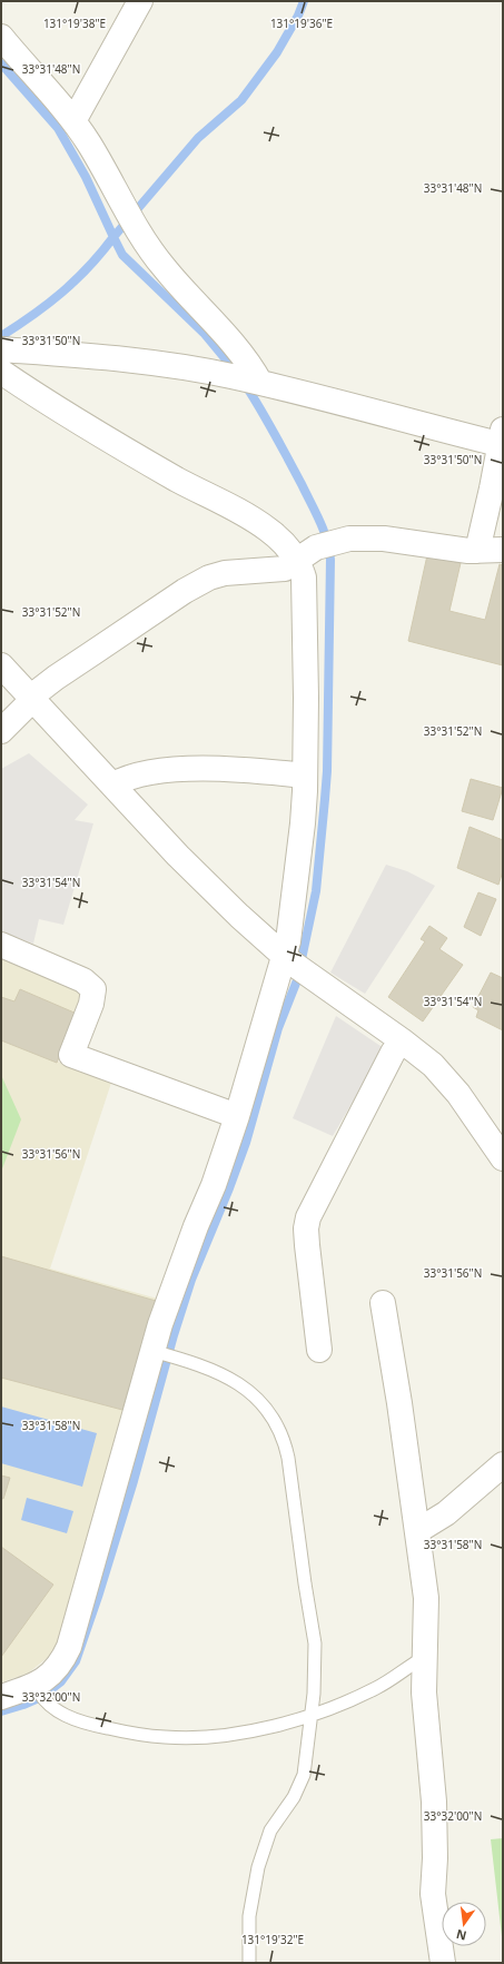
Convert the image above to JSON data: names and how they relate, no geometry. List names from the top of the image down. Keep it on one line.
{"north":"bottom","coordinates":["131°19'38\"E","131°19'36\"E","33°31'48\"N","33°31'50\"N","33°31'52\"N","33°31'54\"N","33°31'56\"N","33°31'58\"N","33°32'00\"N","131°19'32\"E"]}
